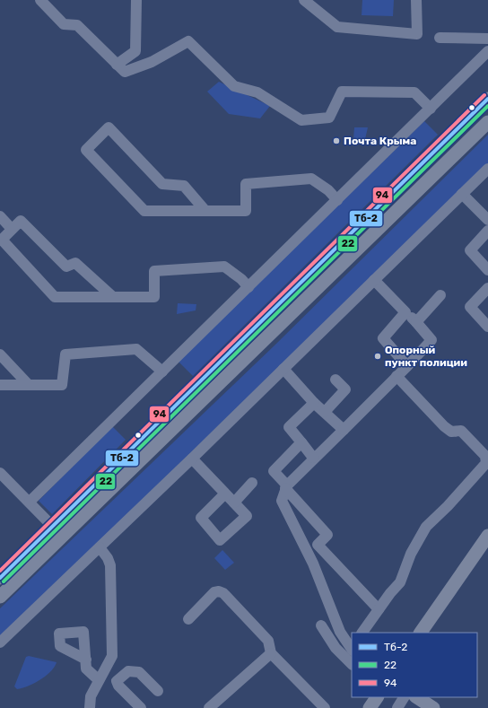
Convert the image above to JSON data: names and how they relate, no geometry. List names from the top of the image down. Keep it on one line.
{"places":["Почта Крыма","Опорный пункт полиции"],"lines":["transit line 94","transit line Тб-2","transit line 22"],"legend":["Тб-2","22","94"]}
